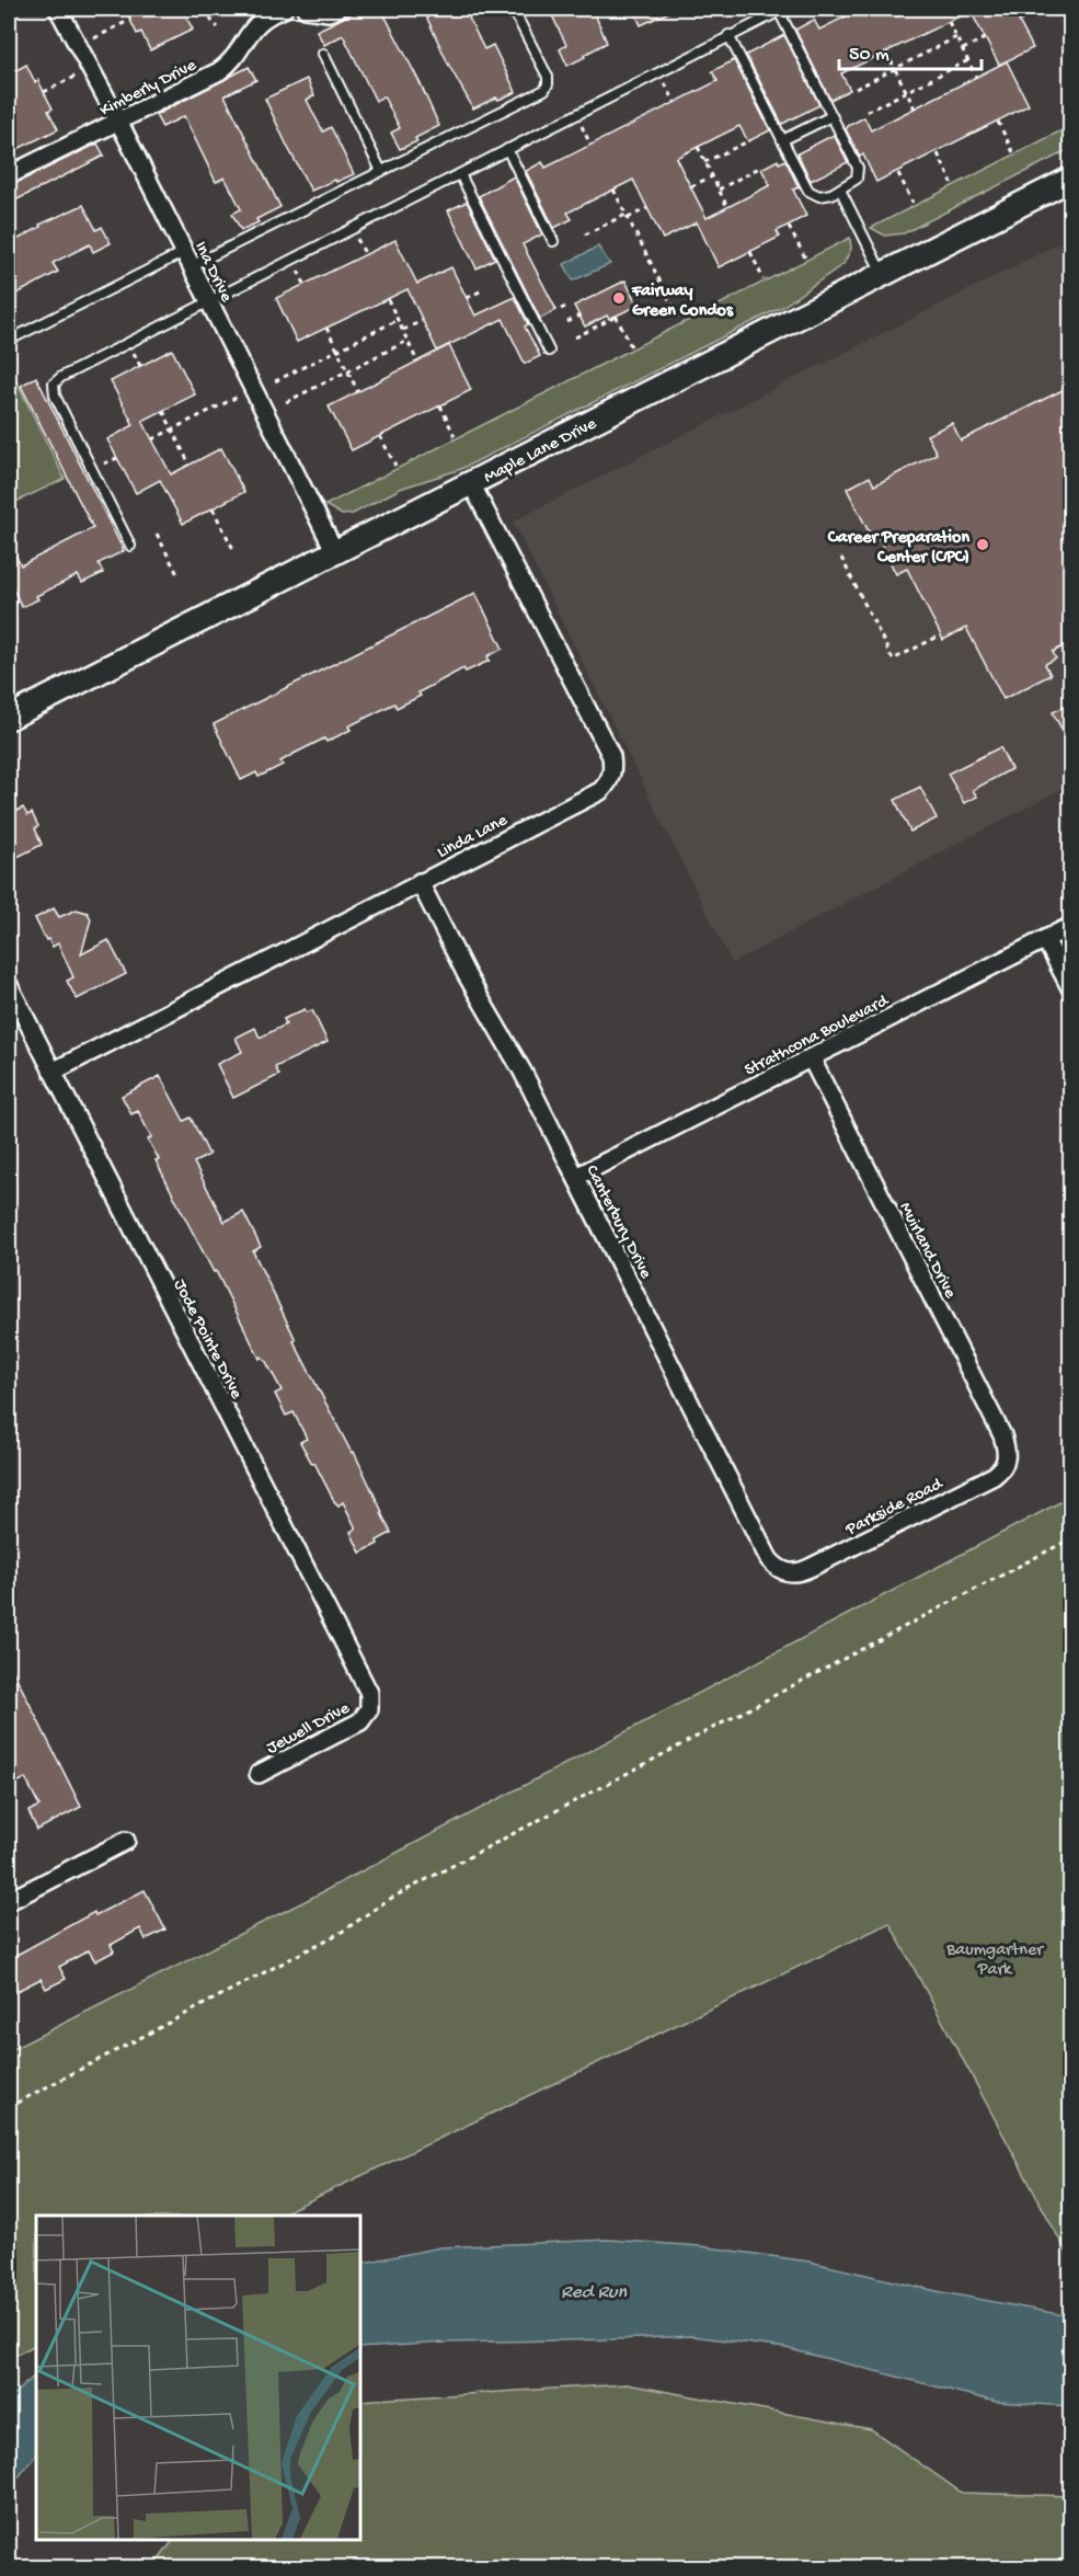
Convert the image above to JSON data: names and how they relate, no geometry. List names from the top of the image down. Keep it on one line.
{"streets":{"street":["Kimberly Drive","Ina Drive","Maple Lane Drive","Linda Lane","Strathcona Boulevard","Canterbury Drive","Muirland Drive","Jode Pointe Drive","Parkside Road","Jewell Drive"]},"crossings":[["Kimberly Drive","Ina Drive"],["Ina Drive","Maple Lane Drive"],["Maple Lane Drive","Linda Lane"],["Linda Lane","Canterbury Drive"],["Linda Lane","Jode Pointe Drive"],["Strathcona Boulevard","Canterbury Drive"],["Strathcona Boulevard","Muirland Drive"],["Canterbury Drive","Parkside Road"],["Muirland Drive","Parkside Road"],["Jode Pointe Drive","Jewell Drive"]],"water":["Red Run"],"parks":["Baumgartner Park"],"places":["Fairway Green Condos","Career Preparation Center (CPC)"],"scale_bar":"50 m"}
